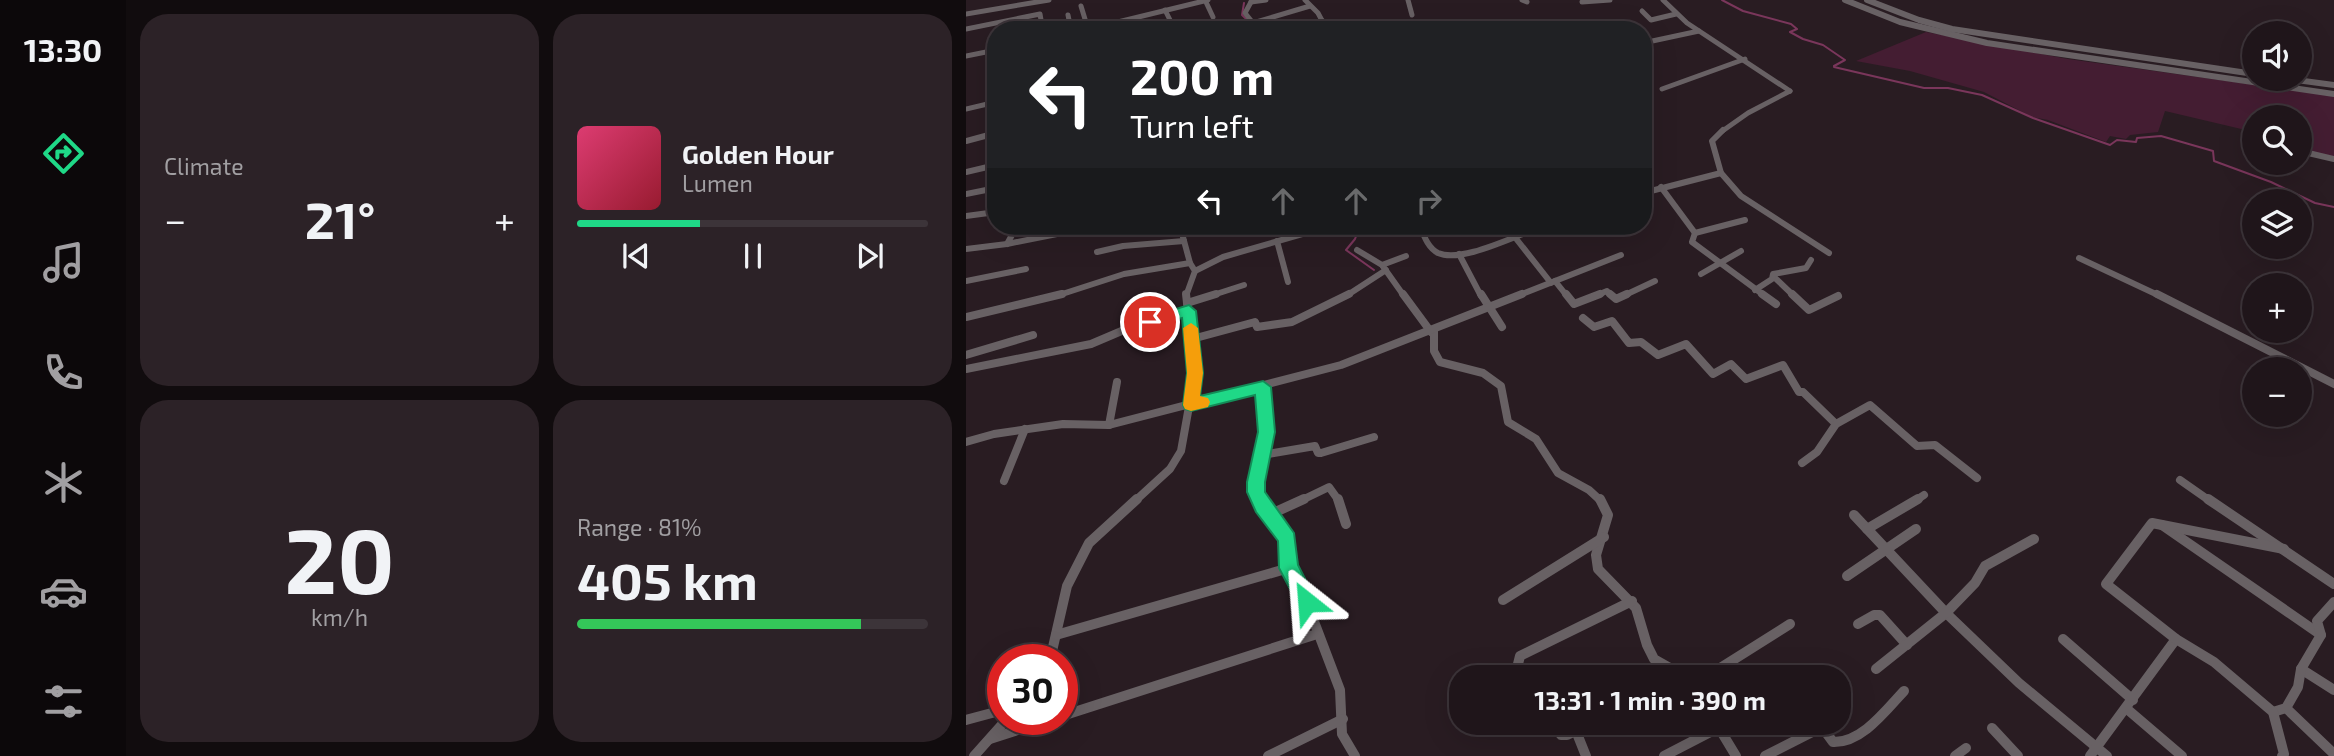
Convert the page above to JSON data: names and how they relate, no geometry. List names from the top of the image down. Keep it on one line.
{"page":{"tabs":"13:30","tile":["Climate",["20","km/h"],["Range · 81%","405 km"]],"map_buttons":["+","−"],"turn":["200 m","Turn left"],"song":["Golden Hour","Lumen"],"heat":["−","21°","+"],"limit":"30","trip":"13:31 · 1 min · 390 m"}}
